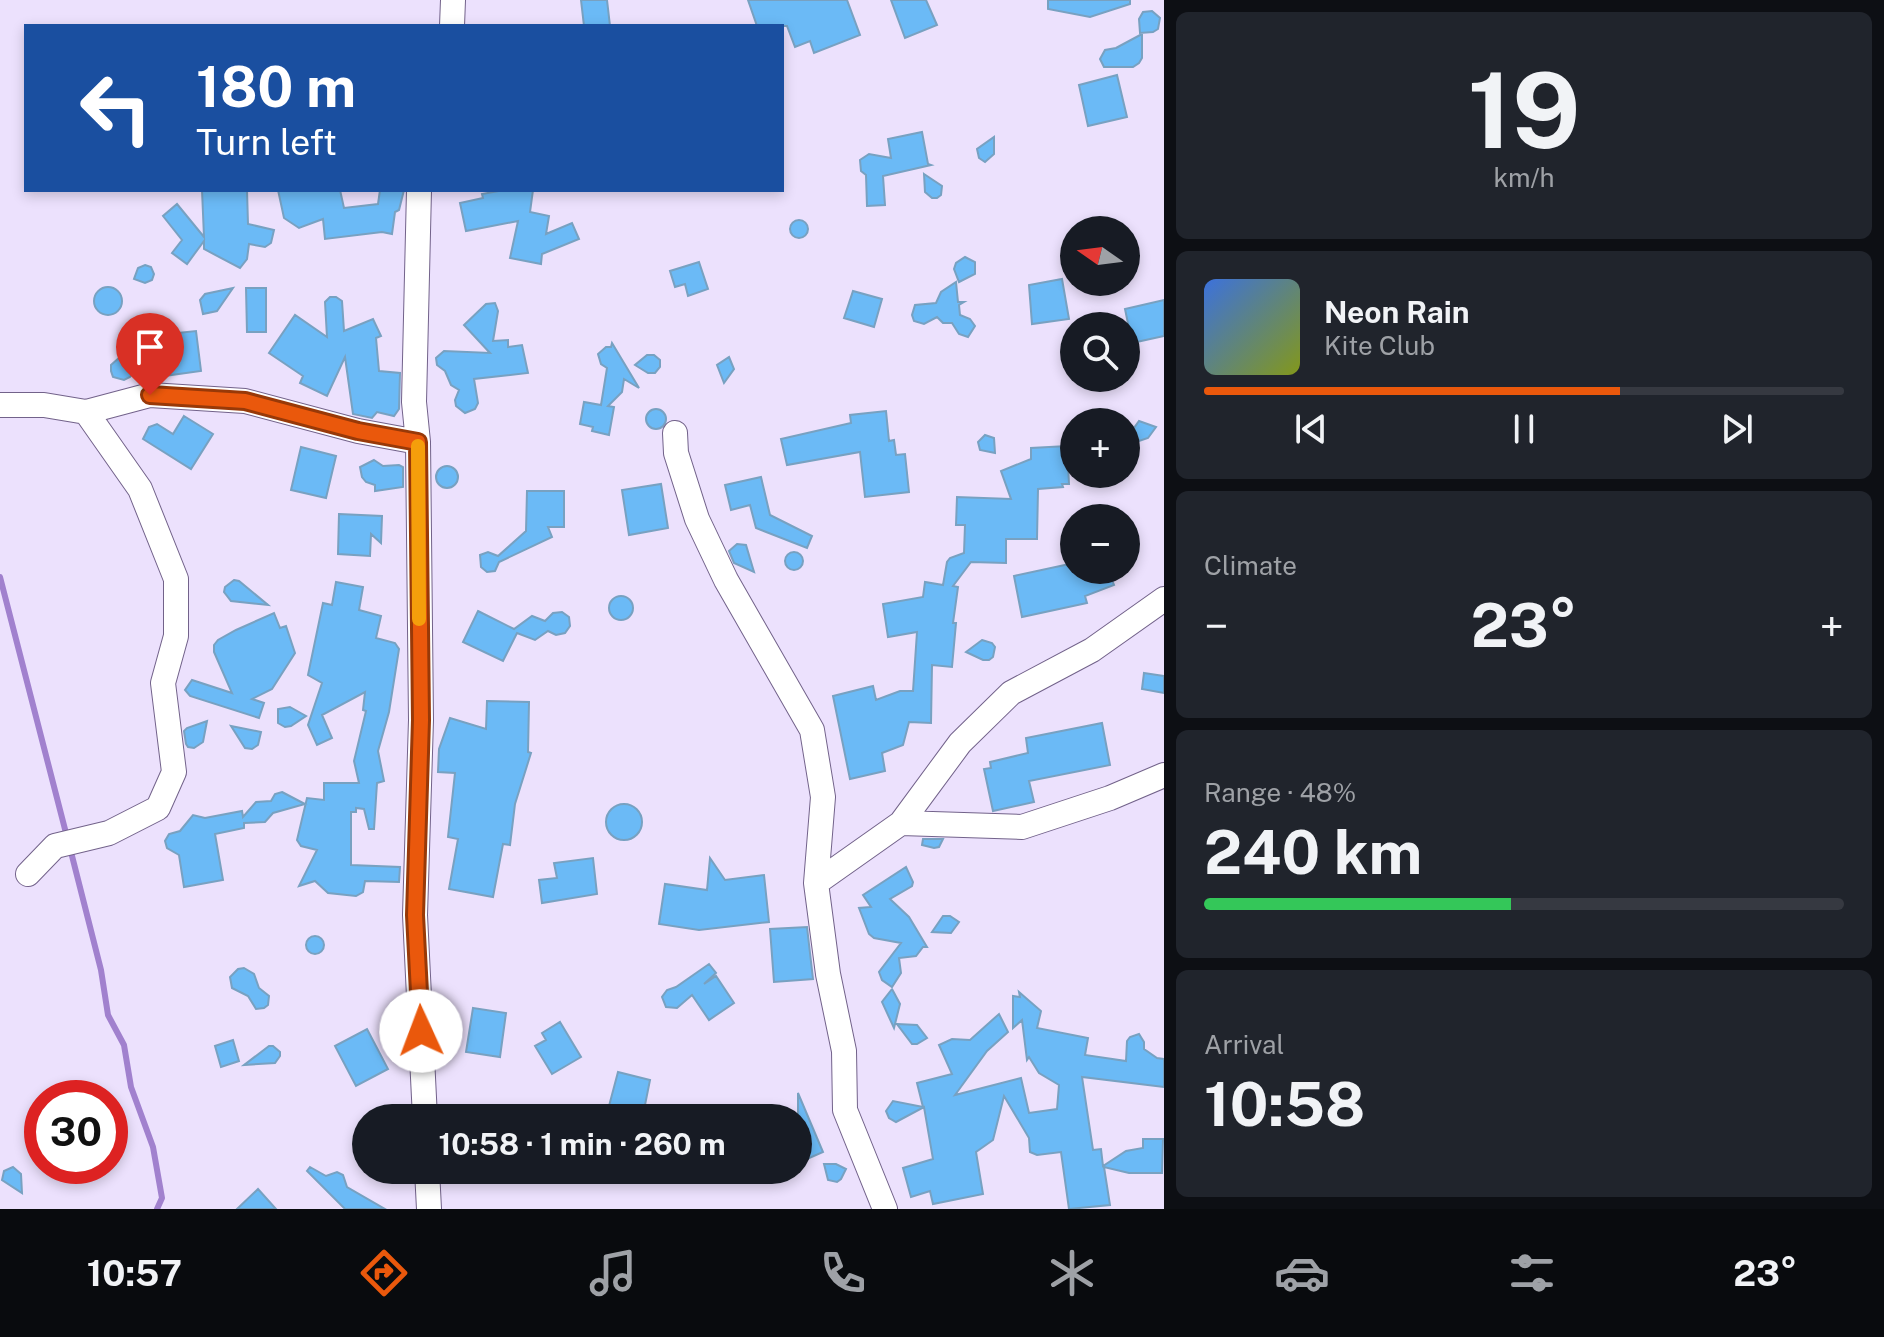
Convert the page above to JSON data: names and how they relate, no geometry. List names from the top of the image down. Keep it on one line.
{"north":"left","page":{"tile":[["19","km/h"],"Climate",["Range · 48%","240 km"],["Arrival","10:58"]],"turn":["180 m","Turn left"],"map_buttons":["+","−"],"song":["Neon Rain","Kite Club"],"heat":["−","23°","+"],"limit":"30","trip":"10:58 · 1 min · 260 m","tabs":["10:57","23°"]}}
